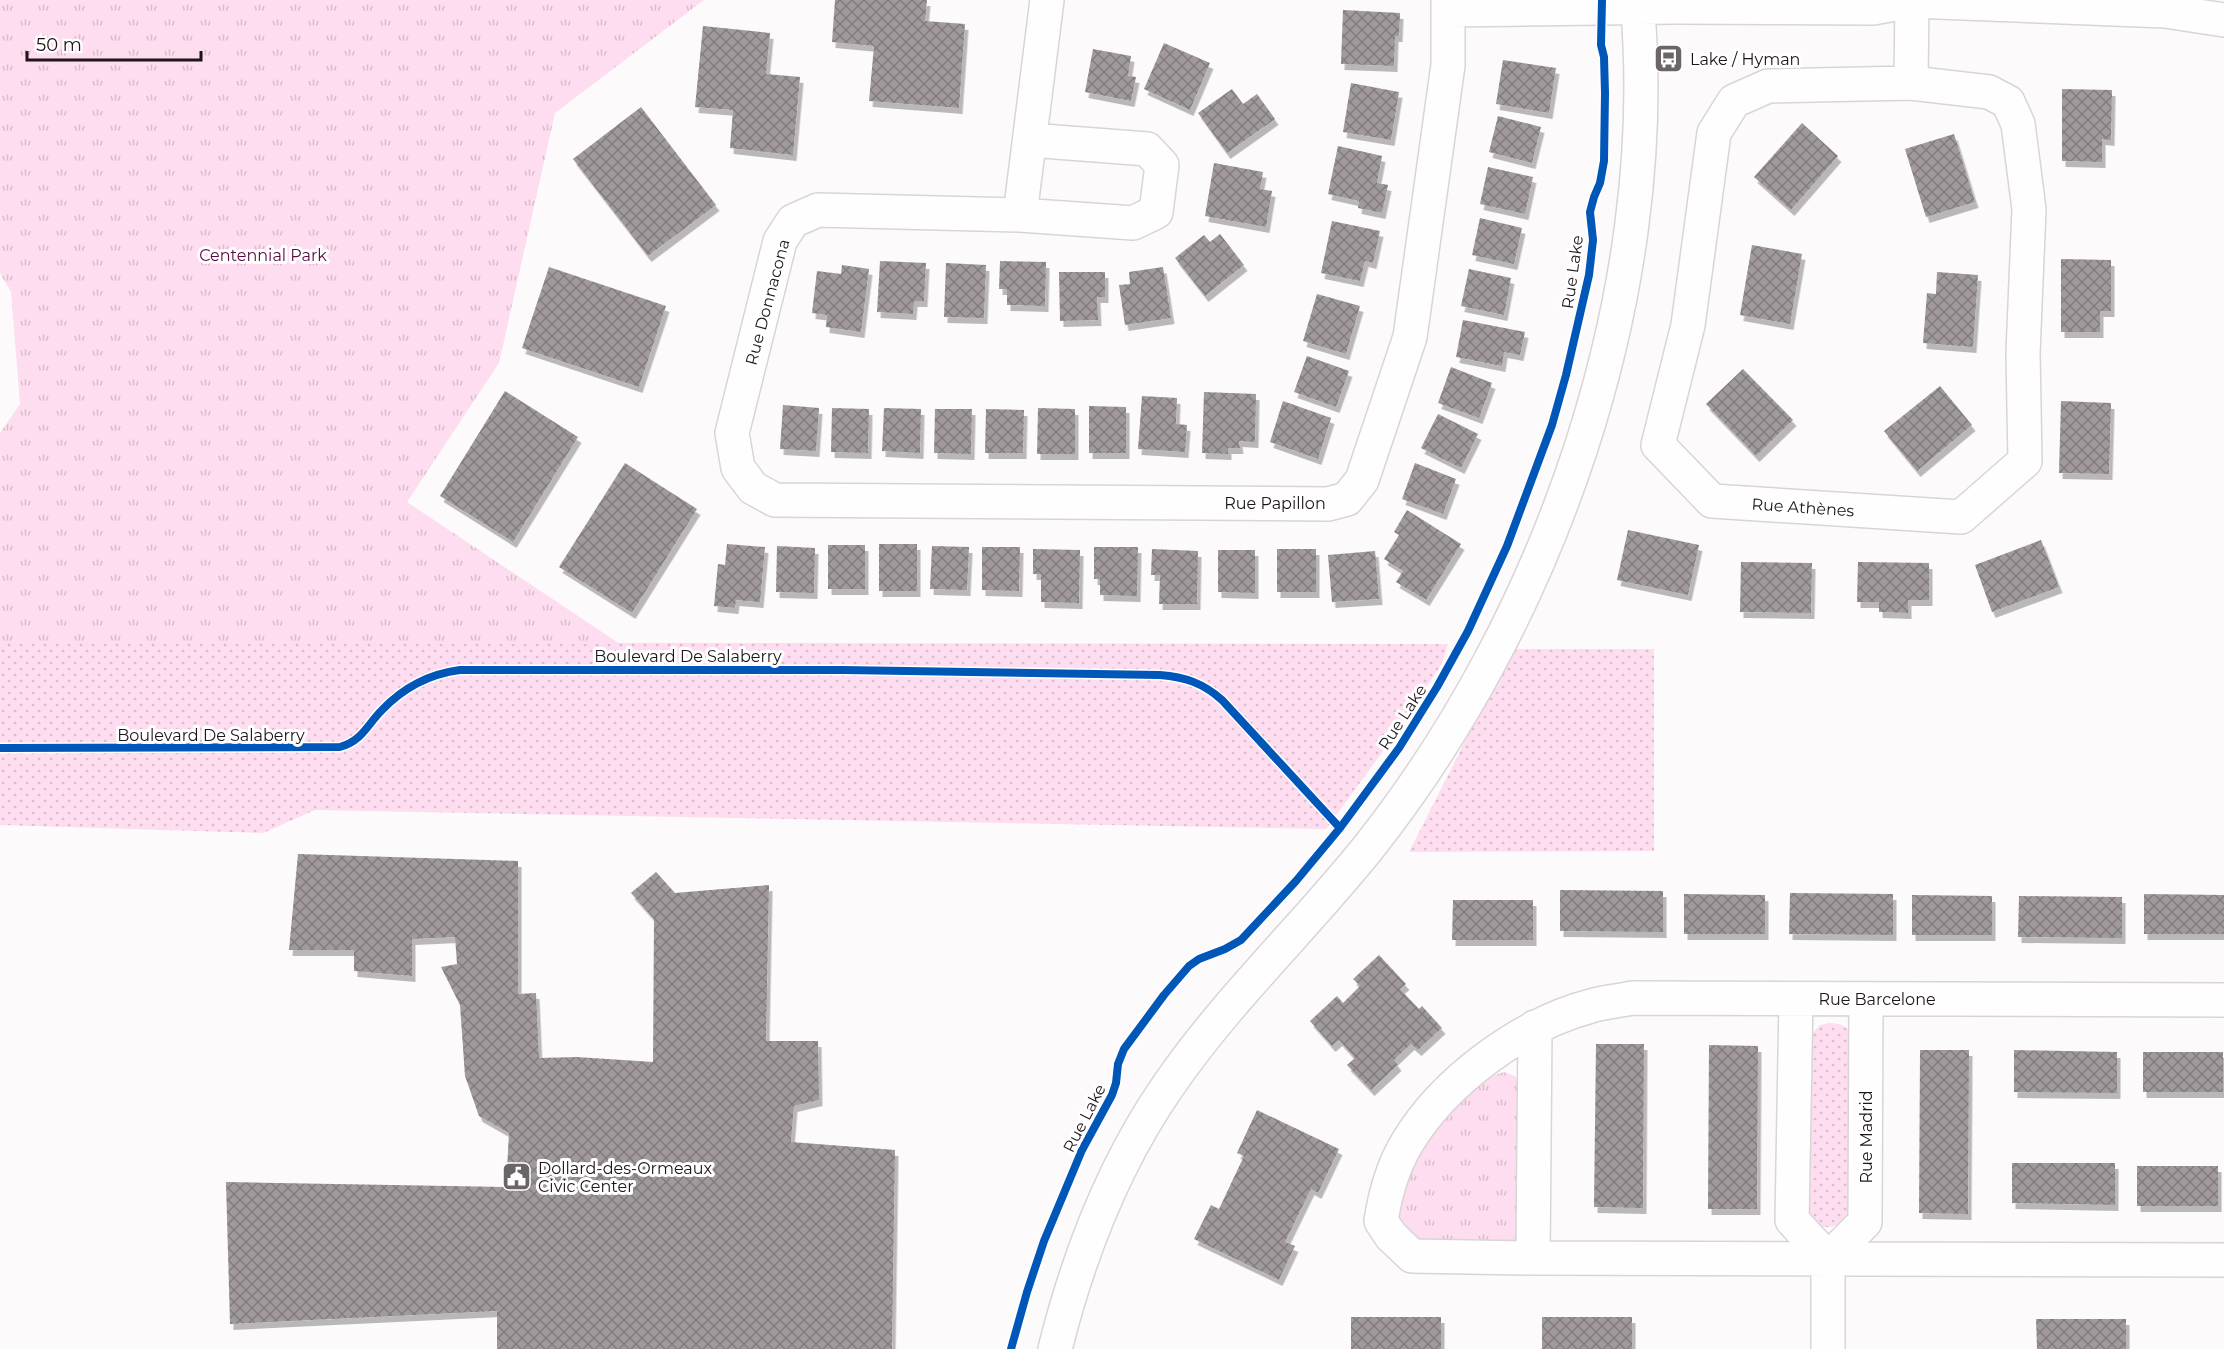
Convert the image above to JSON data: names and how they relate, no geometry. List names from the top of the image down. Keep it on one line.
{"streets":{"street":["Rue Donnacona","Rue Papillon","Rue Athènes","Rue Barcelone","Rue Madrid"],"cycle path":["Rue Lake","Boulevard De Salaberry"]},"crossings":[["Rue Donnacona","Rue Papillon"],["Rue Barcelone","Rue Madrid"]],"parks":["Centennial Park"],"places":{"bus stop":["Lake / Hyman"],"public building":["Dollard-des-Ormeaux Civic Center"]},"scale_bar":"50 m"}
